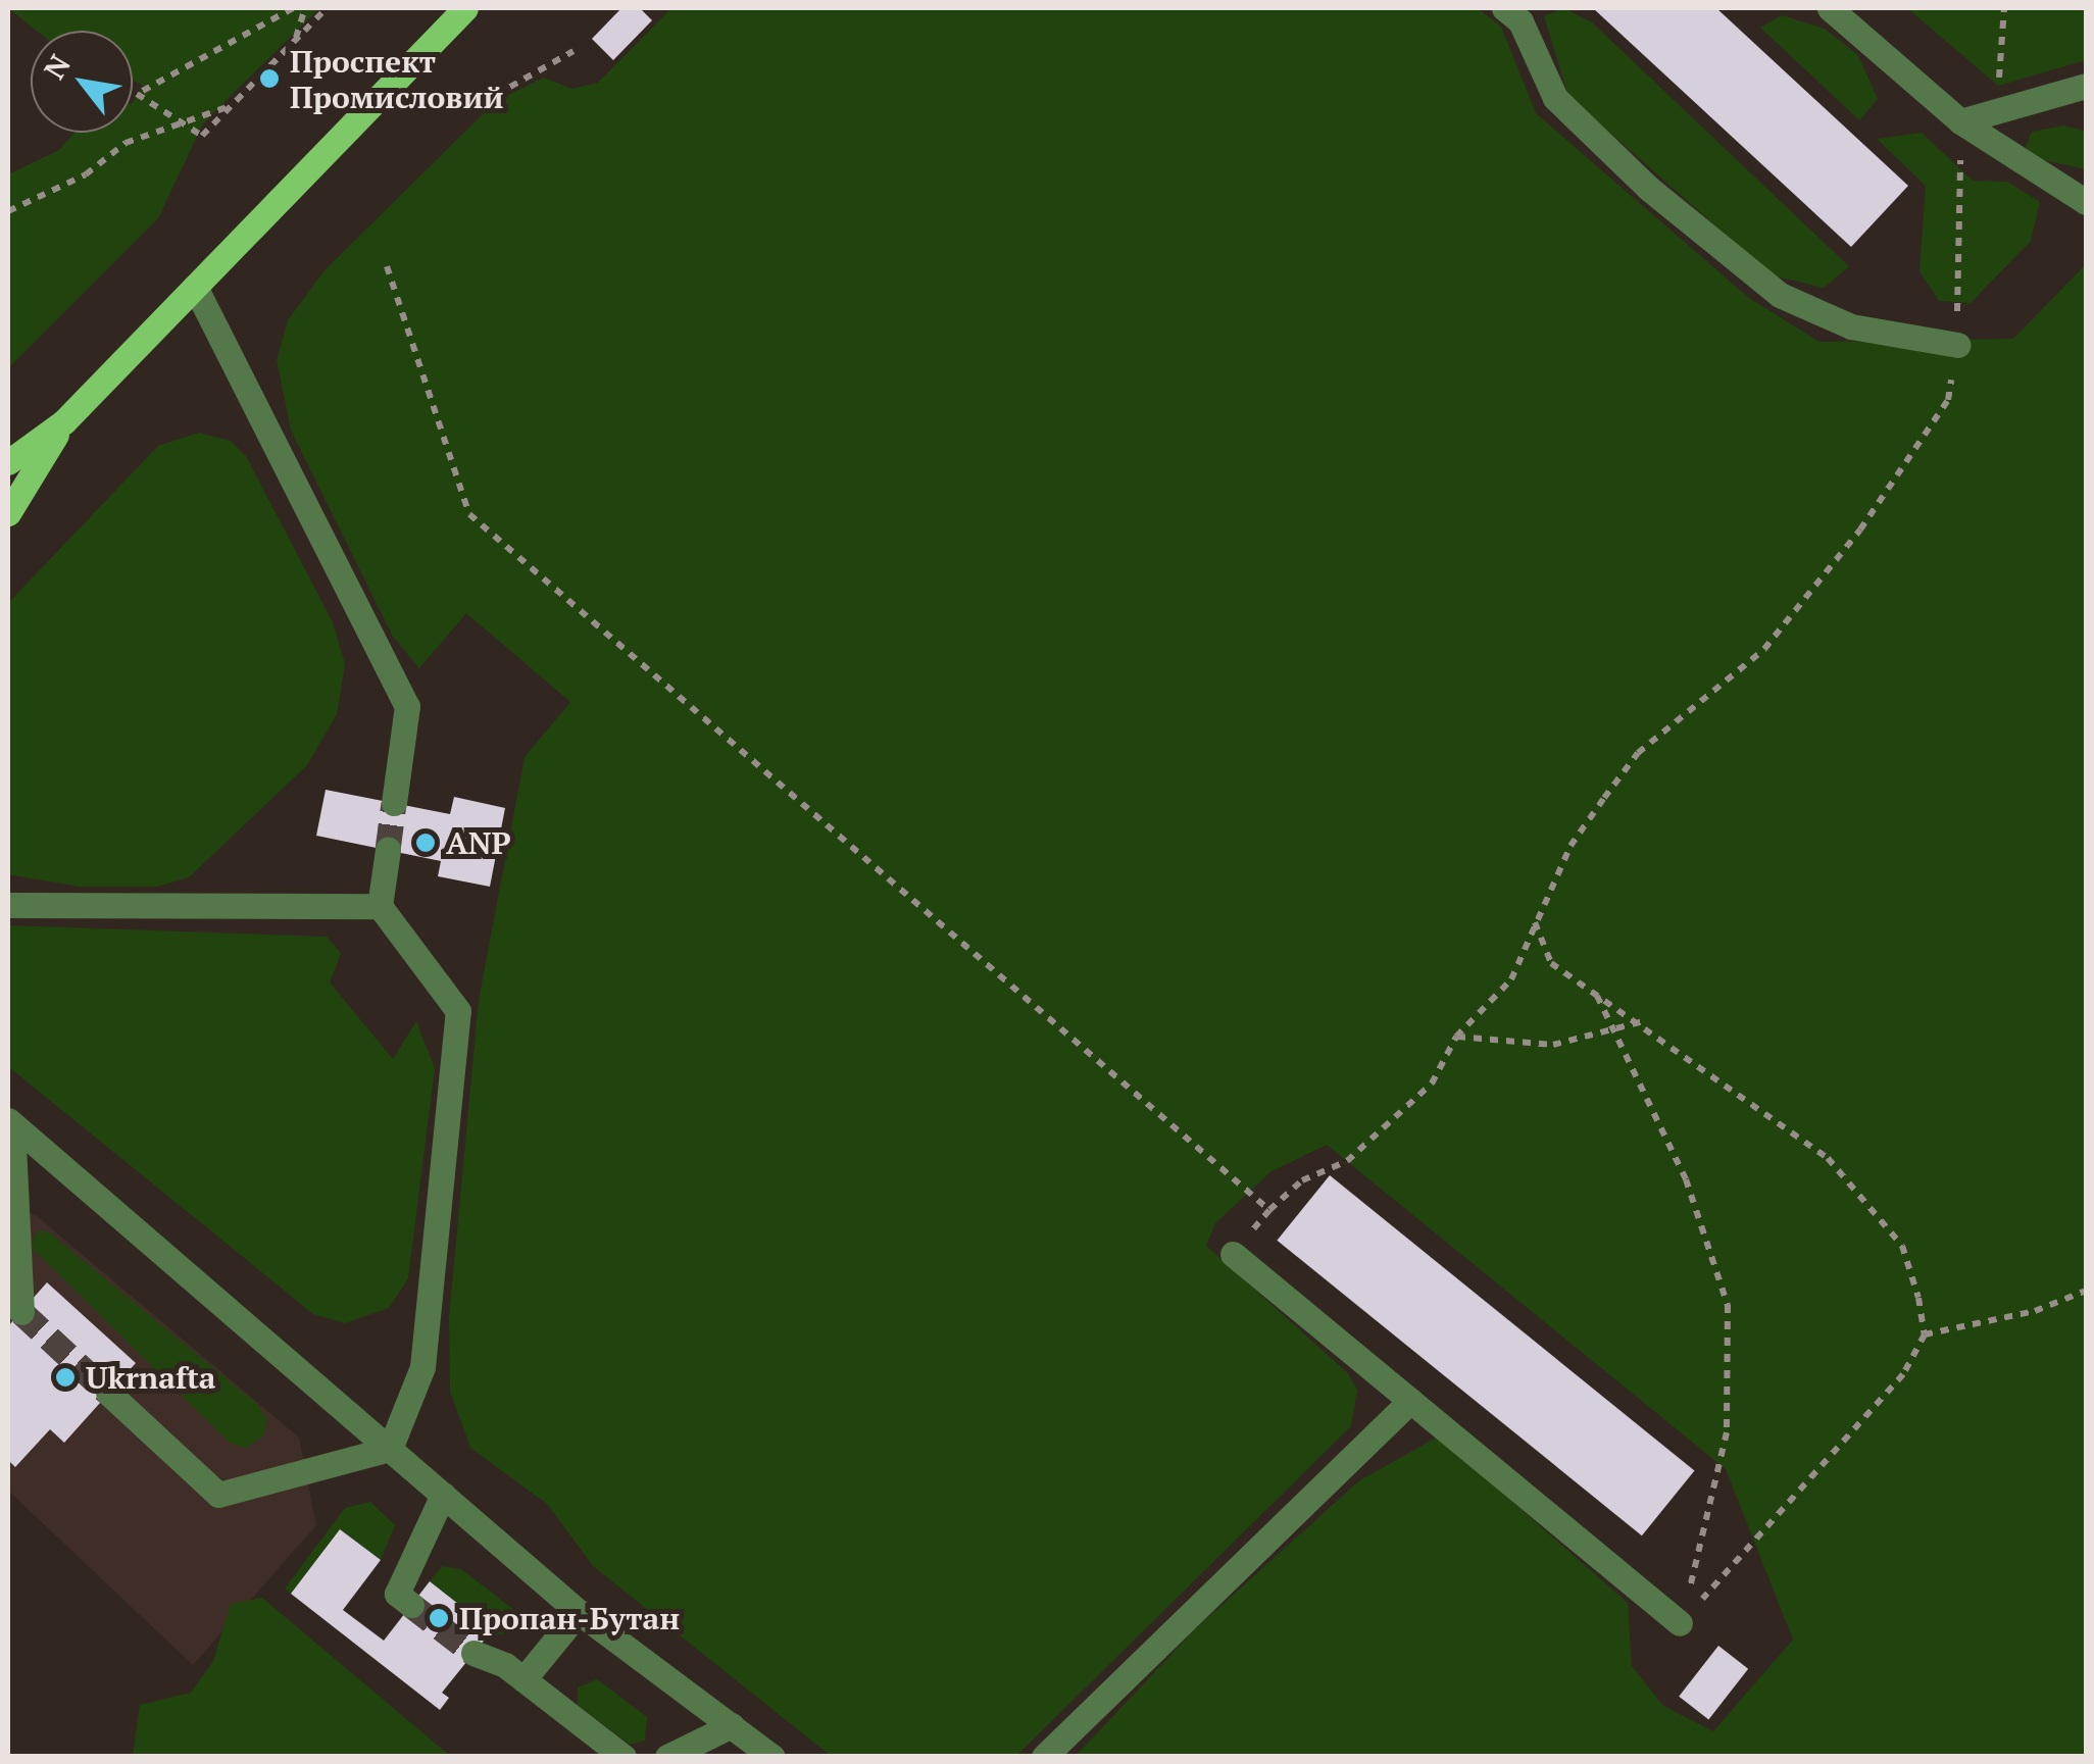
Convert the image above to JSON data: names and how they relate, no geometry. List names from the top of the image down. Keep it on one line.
{"places":["Проспект Промисловий","ANP","Ukrnafta","Пропан-Бутан"],"north":"top left"}
